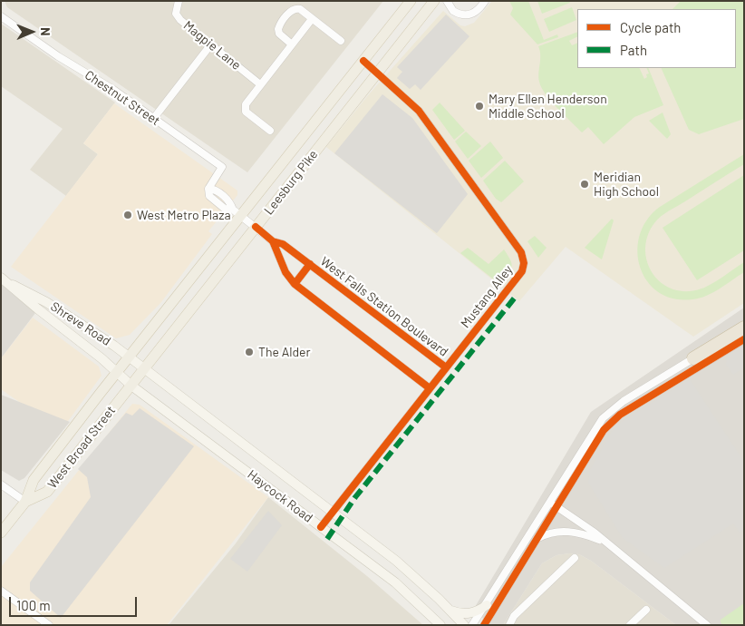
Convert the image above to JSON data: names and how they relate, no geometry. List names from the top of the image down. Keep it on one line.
{"streets":{"main road":["Leesburg Pike","Shreve Road","West Broad Street","Haycock Road"],"street":["Magpie Lane","Chestnut Street","Mustang Alley","West Falls Station Boulevard"]},"crossings":[["Chestnut Street","Leesburg Pike"],["Chestnut Street","West Falls Station Boulevard"],["Leesburg Pike","Mustang Alley"],["Leesburg Pike","West Falls Station Boulevard"],["Leesburg Pike","Shreve Road"],["Leesburg Pike","West Broad Street"],["Leesburg Pike","Haycock Road"],["Mustang Alley","West Falls Station Boulevard"],["Mustang Alley","Haycock Road"],["Shreve Road","West Broad Street"],["Shreve Road","Haycock Road"],["West Broad Street","Haycock Road"]],"places":["Mary Ellen Henderson Middle School","Meridian High School","West Metro Plaza","The Alder"],"legend":["Cycle path","Path"],"scale_bar":"100 m","north":"right"}
